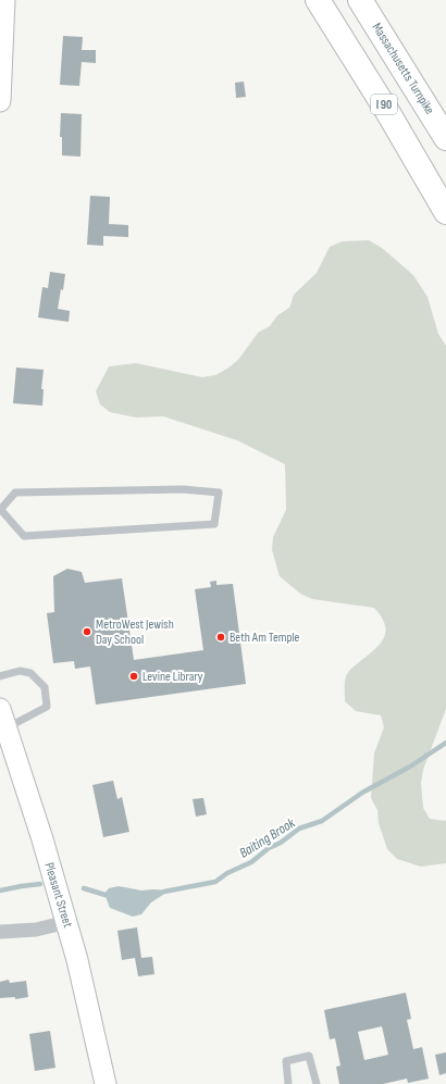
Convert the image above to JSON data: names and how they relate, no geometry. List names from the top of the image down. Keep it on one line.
{"streets":{"highway":["Massachusetts Turnpike","I 90"],"main road":["Pleasant Street"]},"water":["Baiting Brook"],"places":["MetroWest Jewish Day School","Beth Am Temple","Levine Library"]}
